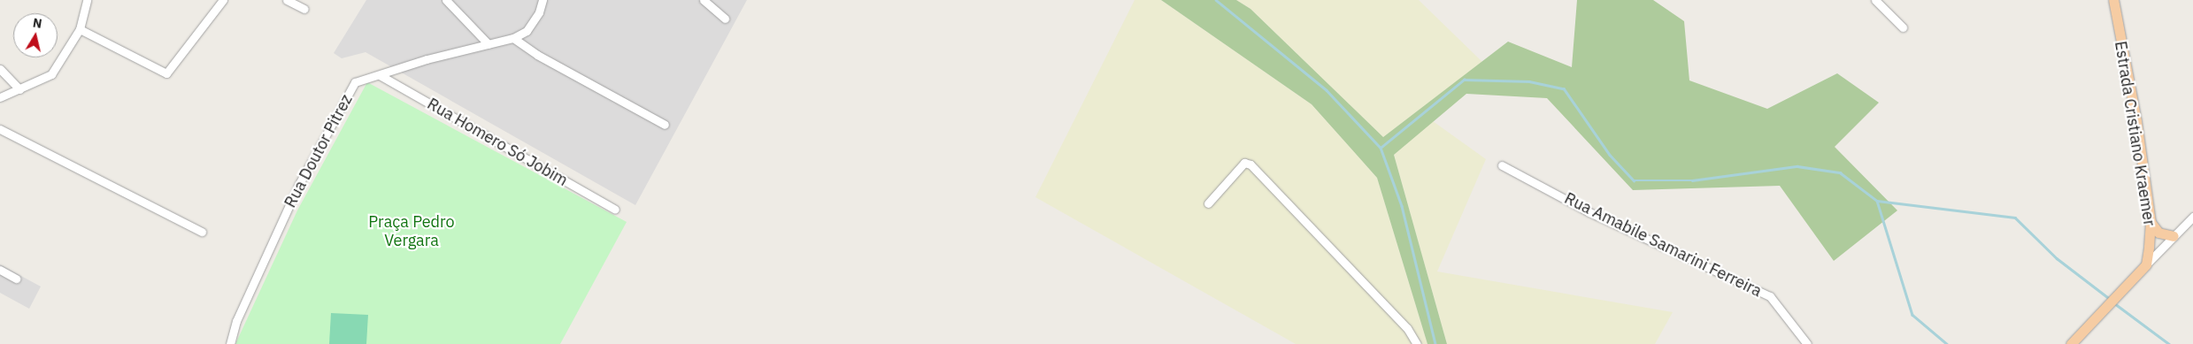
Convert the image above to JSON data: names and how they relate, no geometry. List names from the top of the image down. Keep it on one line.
{"streets":{"main road":["Estrada Cristiano Kraemer"],"street":["Rua Homero Só Jobim","Rua Doutor Pitrez","Rua Amabile Samarini Ferreira"]},"crossings":[["Rua Homero Só Jobim","Rua Doutor Pitrez"]],"parks":["Praça Pedro Vergara"],"north":"top"}
